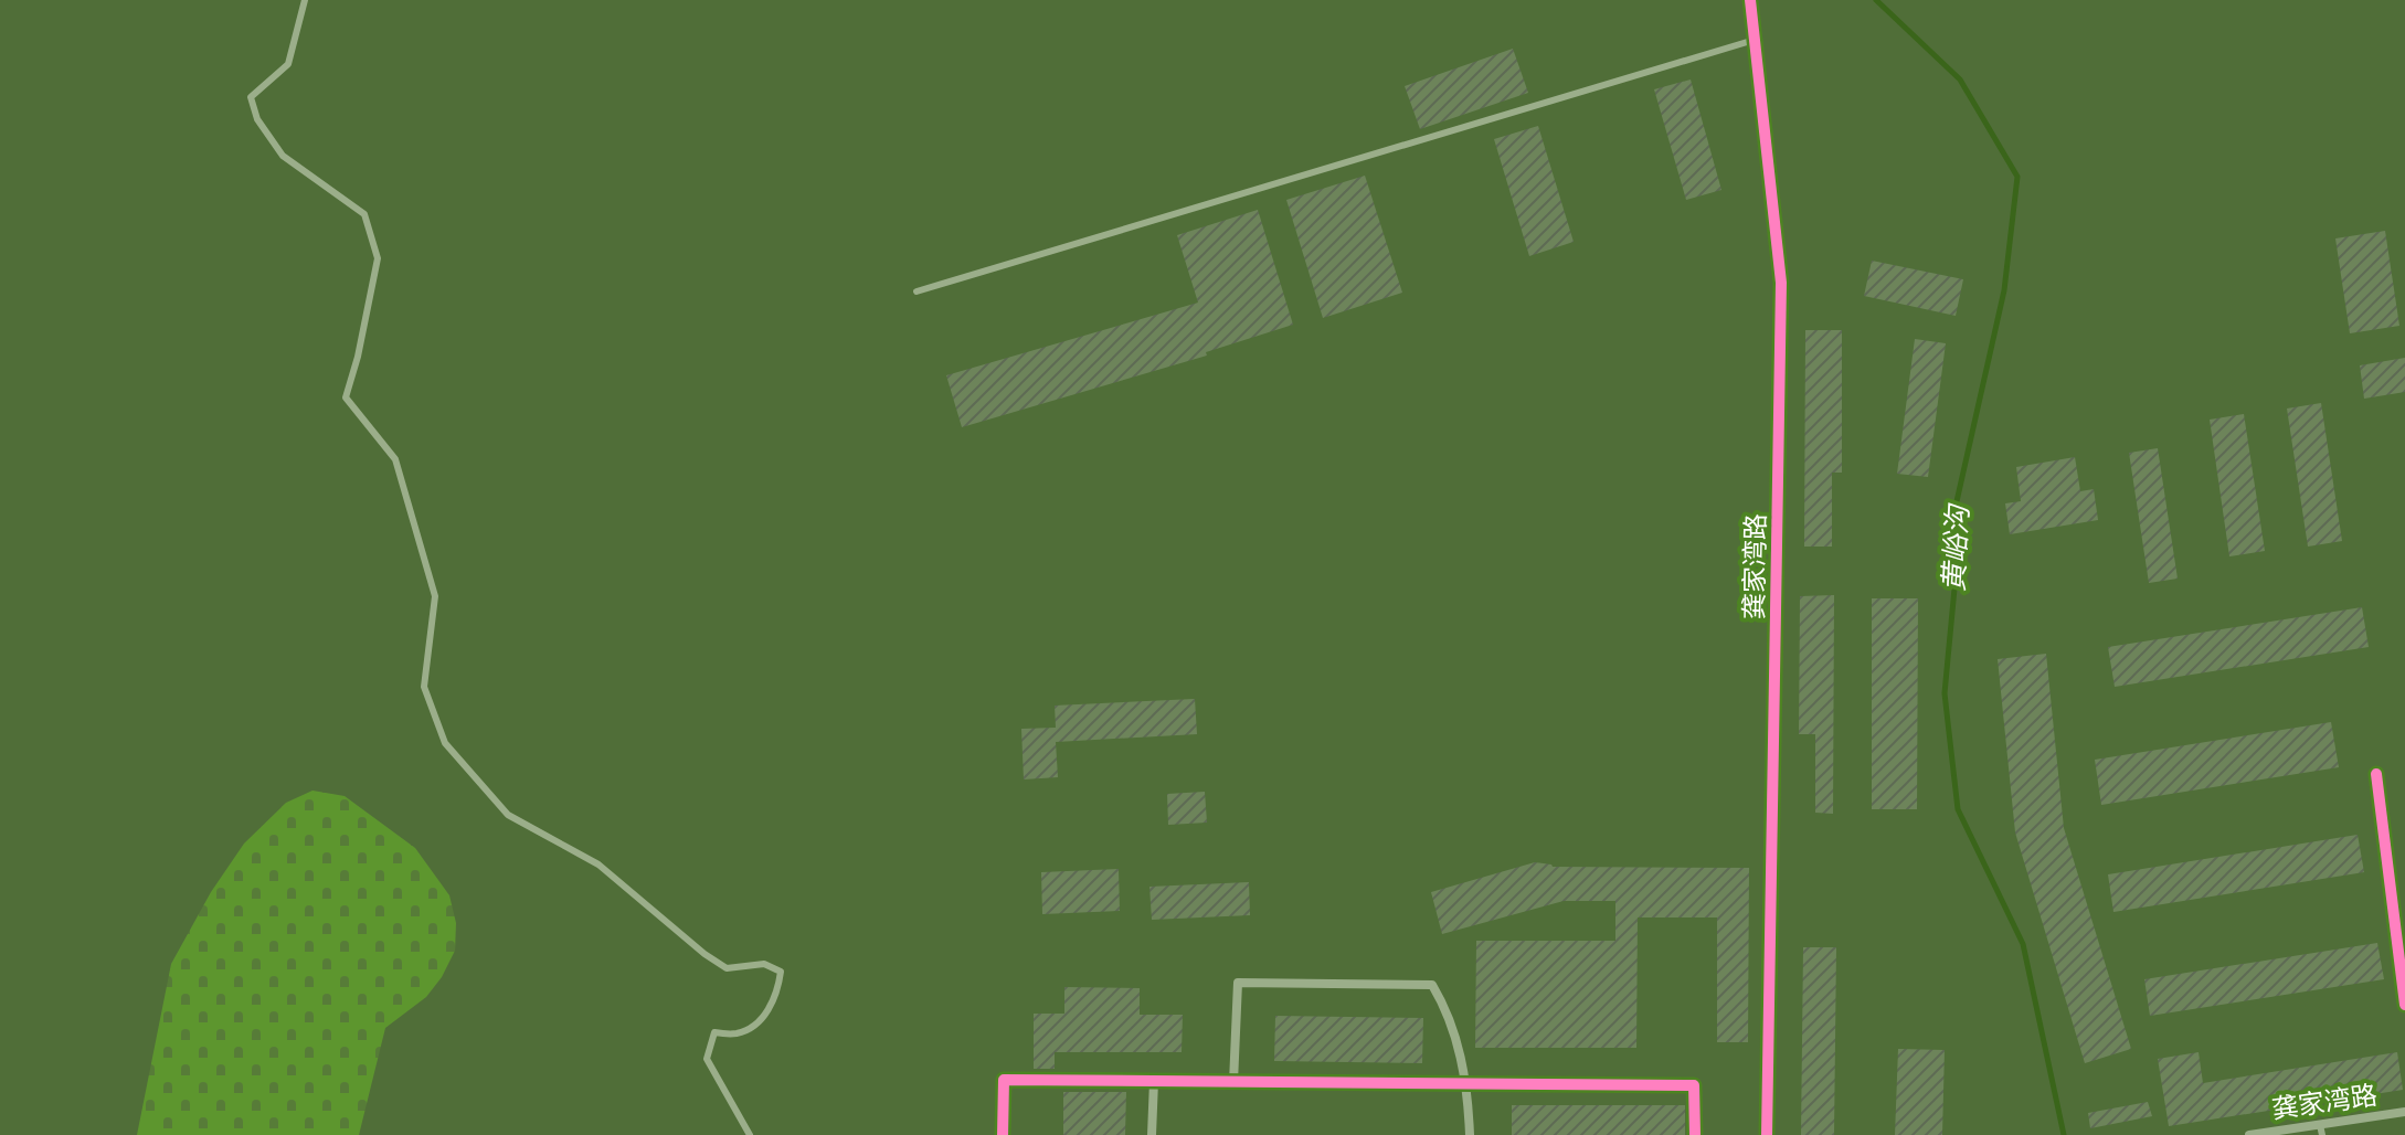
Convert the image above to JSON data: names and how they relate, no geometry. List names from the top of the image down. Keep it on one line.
{"streets":{"street":["龚家湾路"]},"water":["黄峪沟"]}
